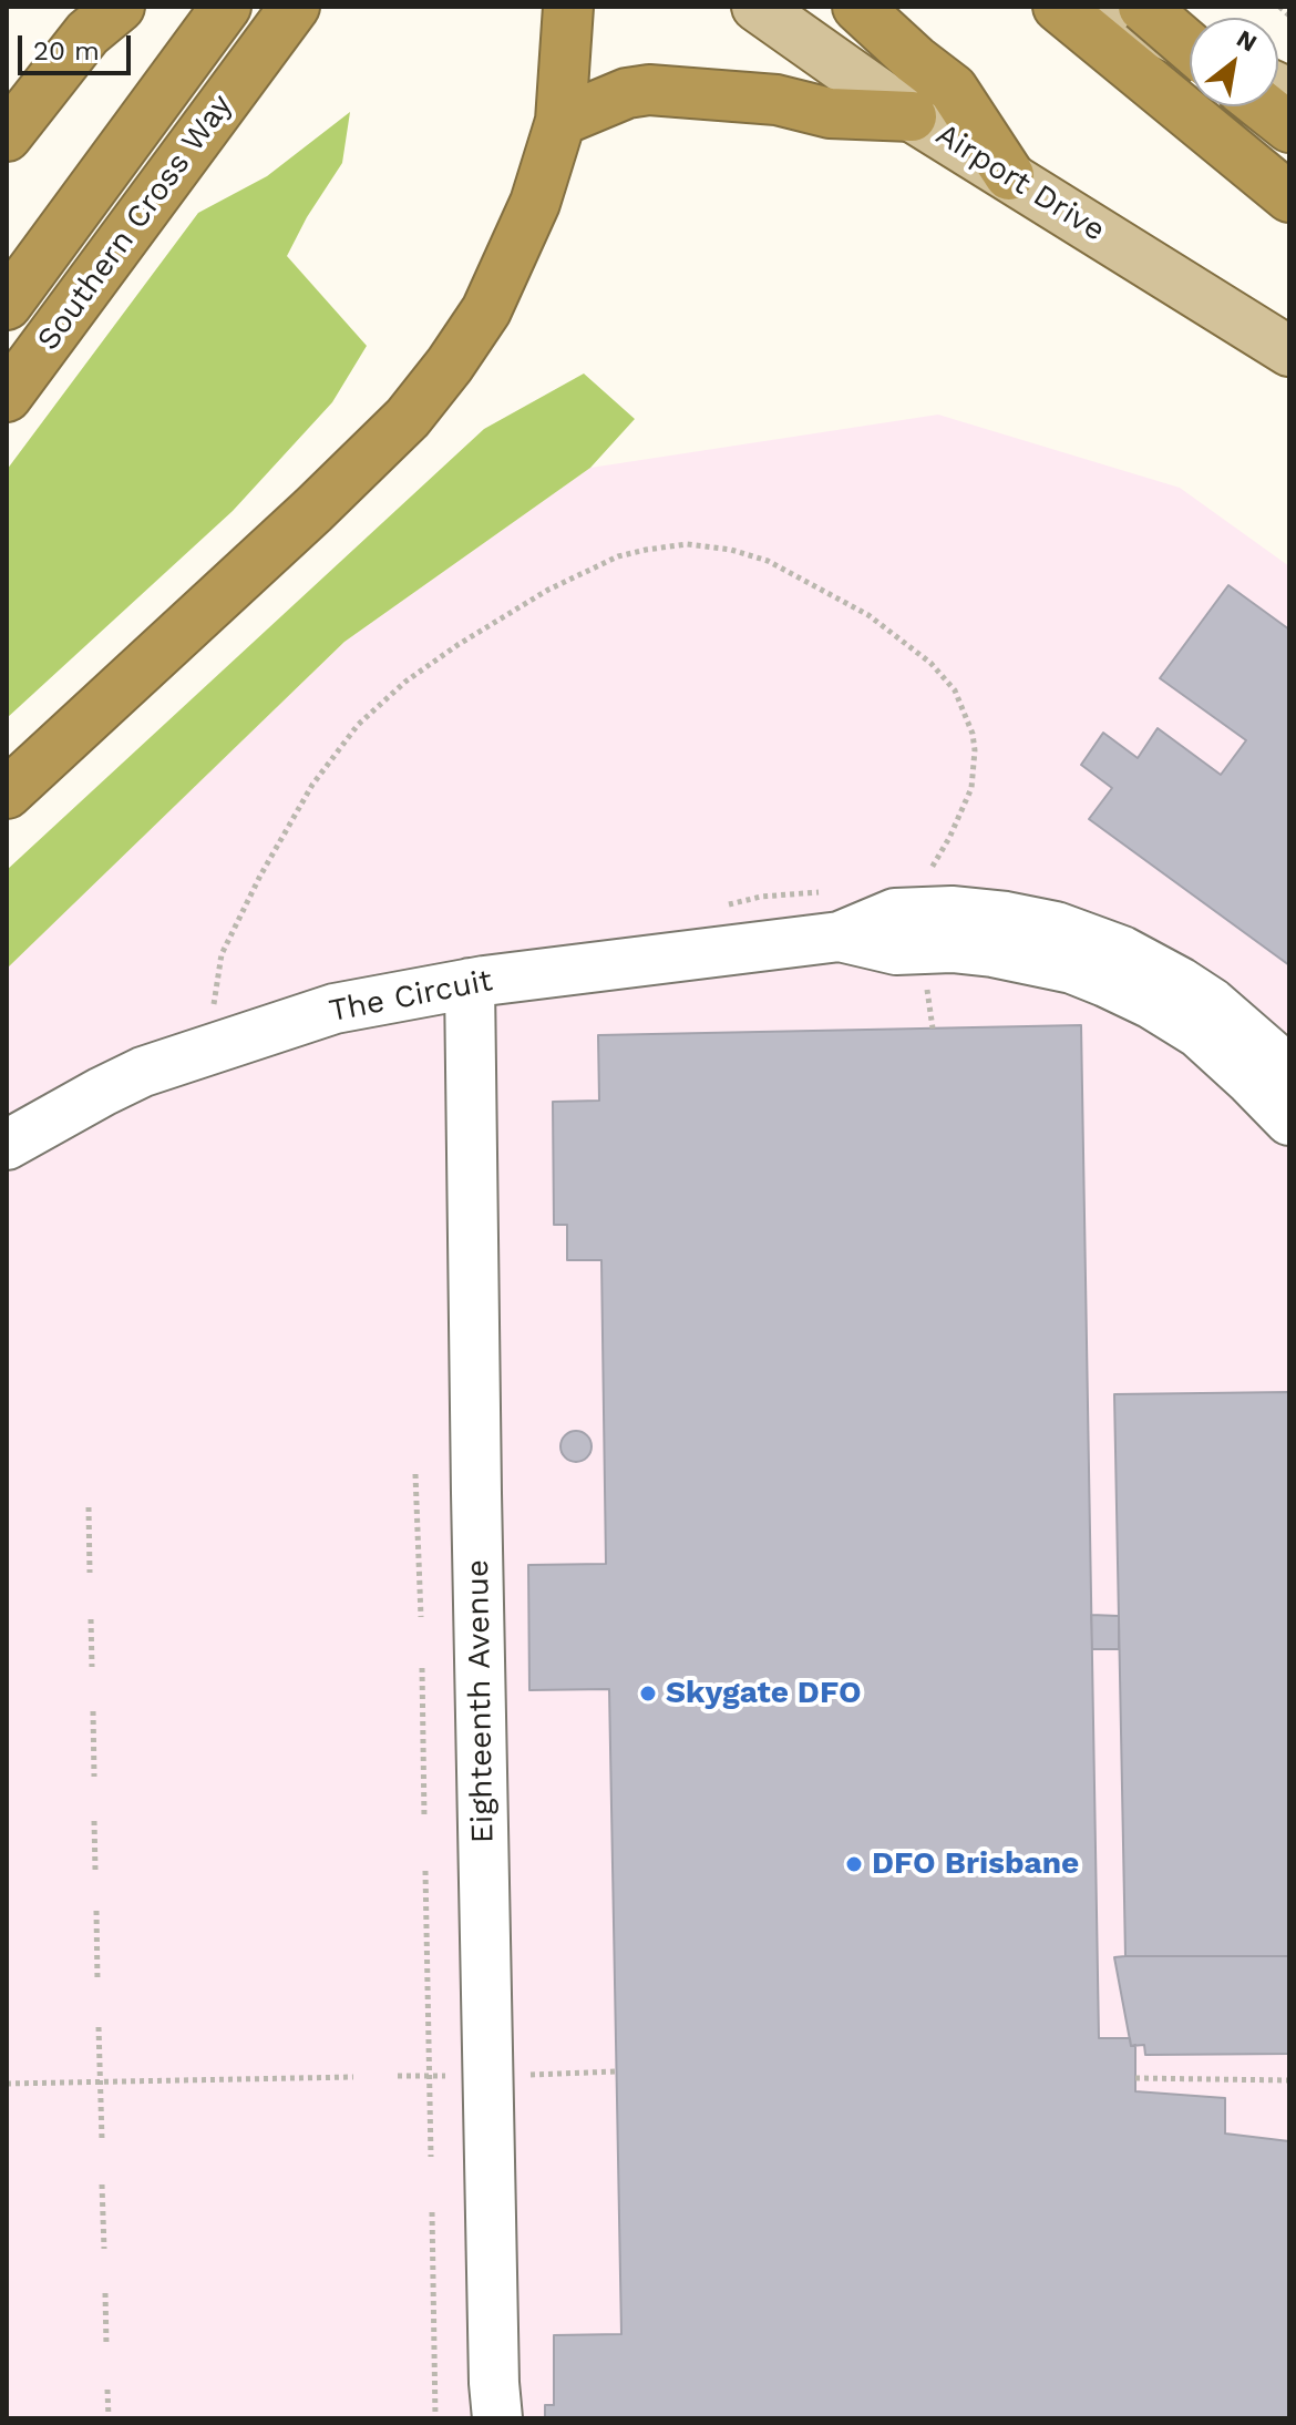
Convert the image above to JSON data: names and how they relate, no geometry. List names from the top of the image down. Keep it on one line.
{"streets":{"highway":["Southern Cross Way"],"main road":["Airport Drive"],"street":["The Circuit","Eighteenth Avenue"]},"crossings":[["The Circuit","Eighteenth Avenue"]],"places":["Skygate DFO","DFO Brisbane"],"scale_bar":"20 m","north":"top right"}
